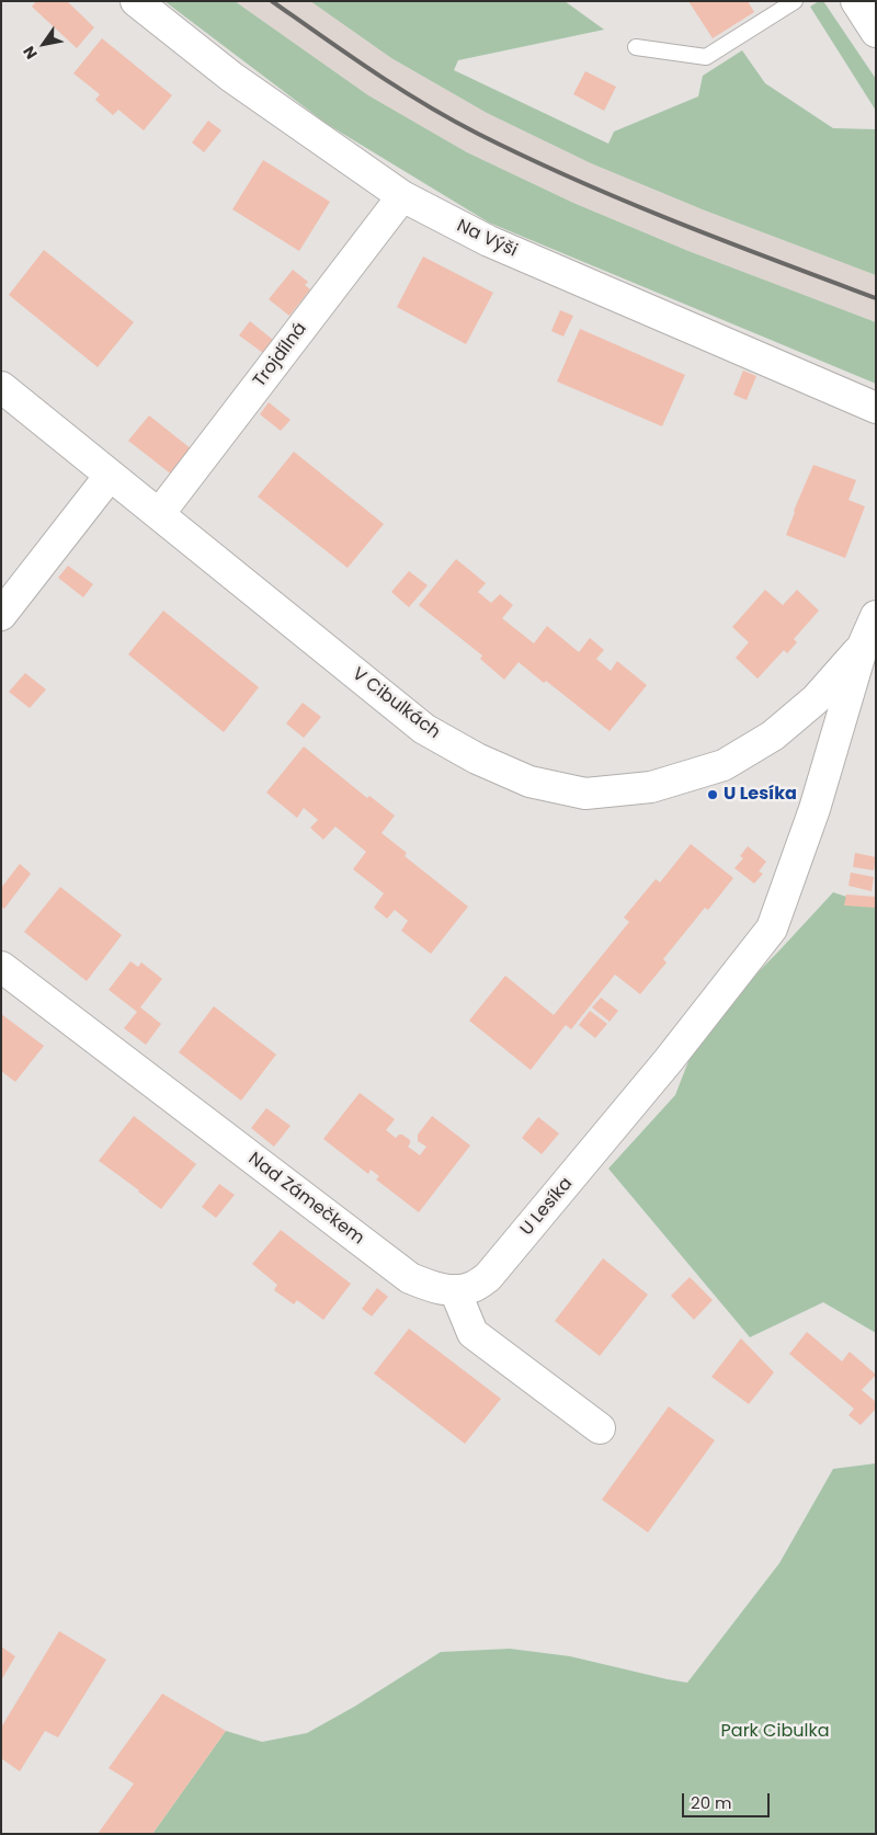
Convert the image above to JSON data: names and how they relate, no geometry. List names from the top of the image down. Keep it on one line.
{"streets":{"street":["Na Výši","Trojdílná","V Cibulkách","Nad Zámečkem","U Lesíka"]},"crossings":[["Na Výši","Trojdílná"],["Trojdílná","V Cibulkách"],["V Cibulkách","U Lesíka"],["Nad Zámečkem","U Lesíka"]],"parks":["Park Cibulka"],"places":["U Lesíka"],"scale_bar":"20 m","north":"bottom left"}
